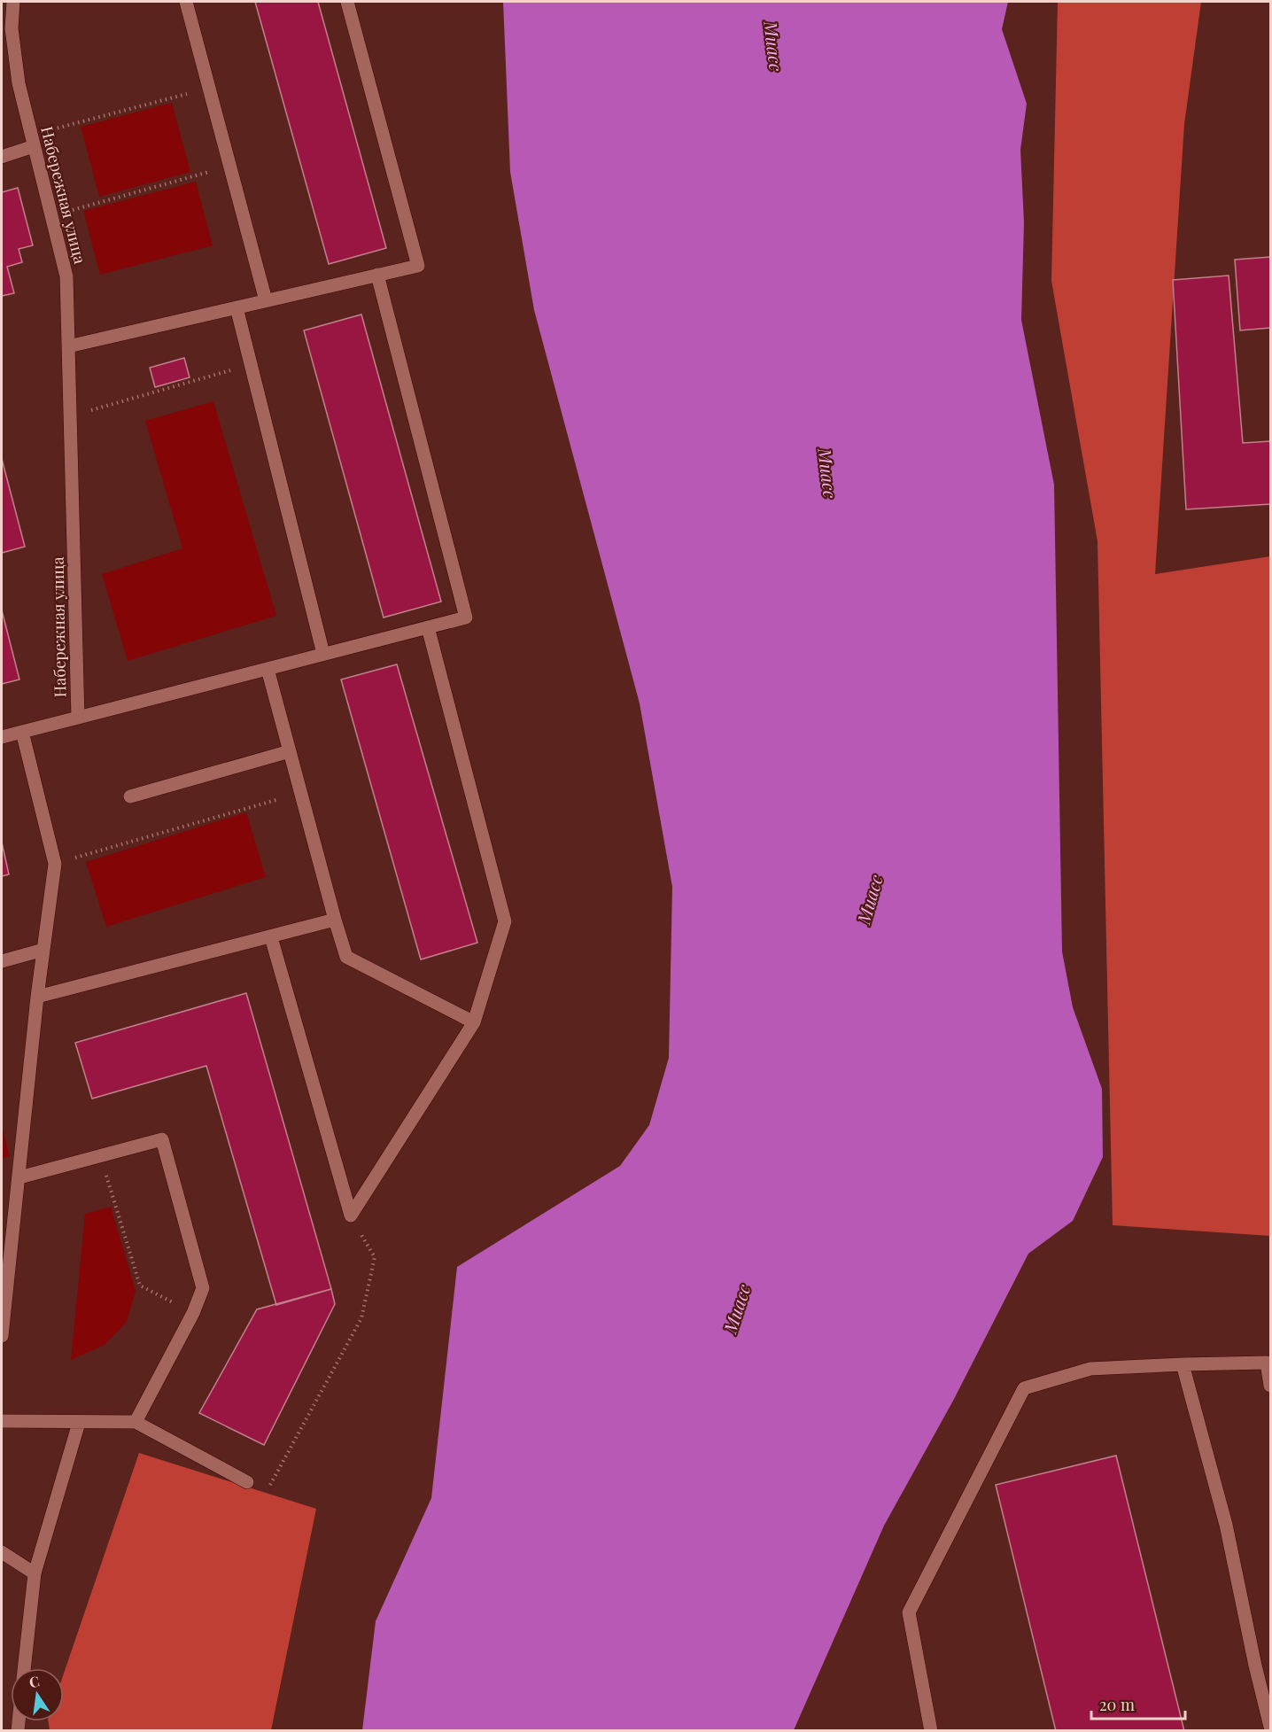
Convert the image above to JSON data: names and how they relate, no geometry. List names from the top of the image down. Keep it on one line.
{"streets":{"street":["Набережная улица"]},"water":["Миасс"],"scale_bar":"20 m","north":"top"}
